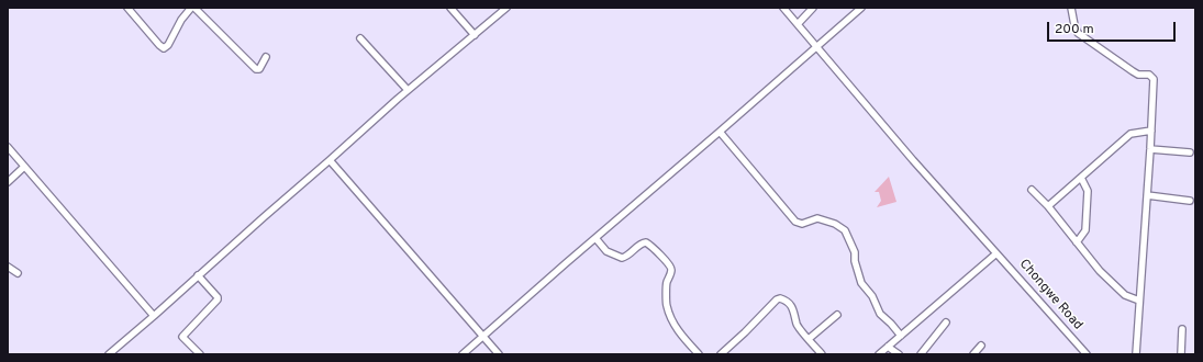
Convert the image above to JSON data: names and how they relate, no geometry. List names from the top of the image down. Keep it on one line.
{"streets":{"street":["Chongwe Road"]},"scale_bar":"200 m"}
